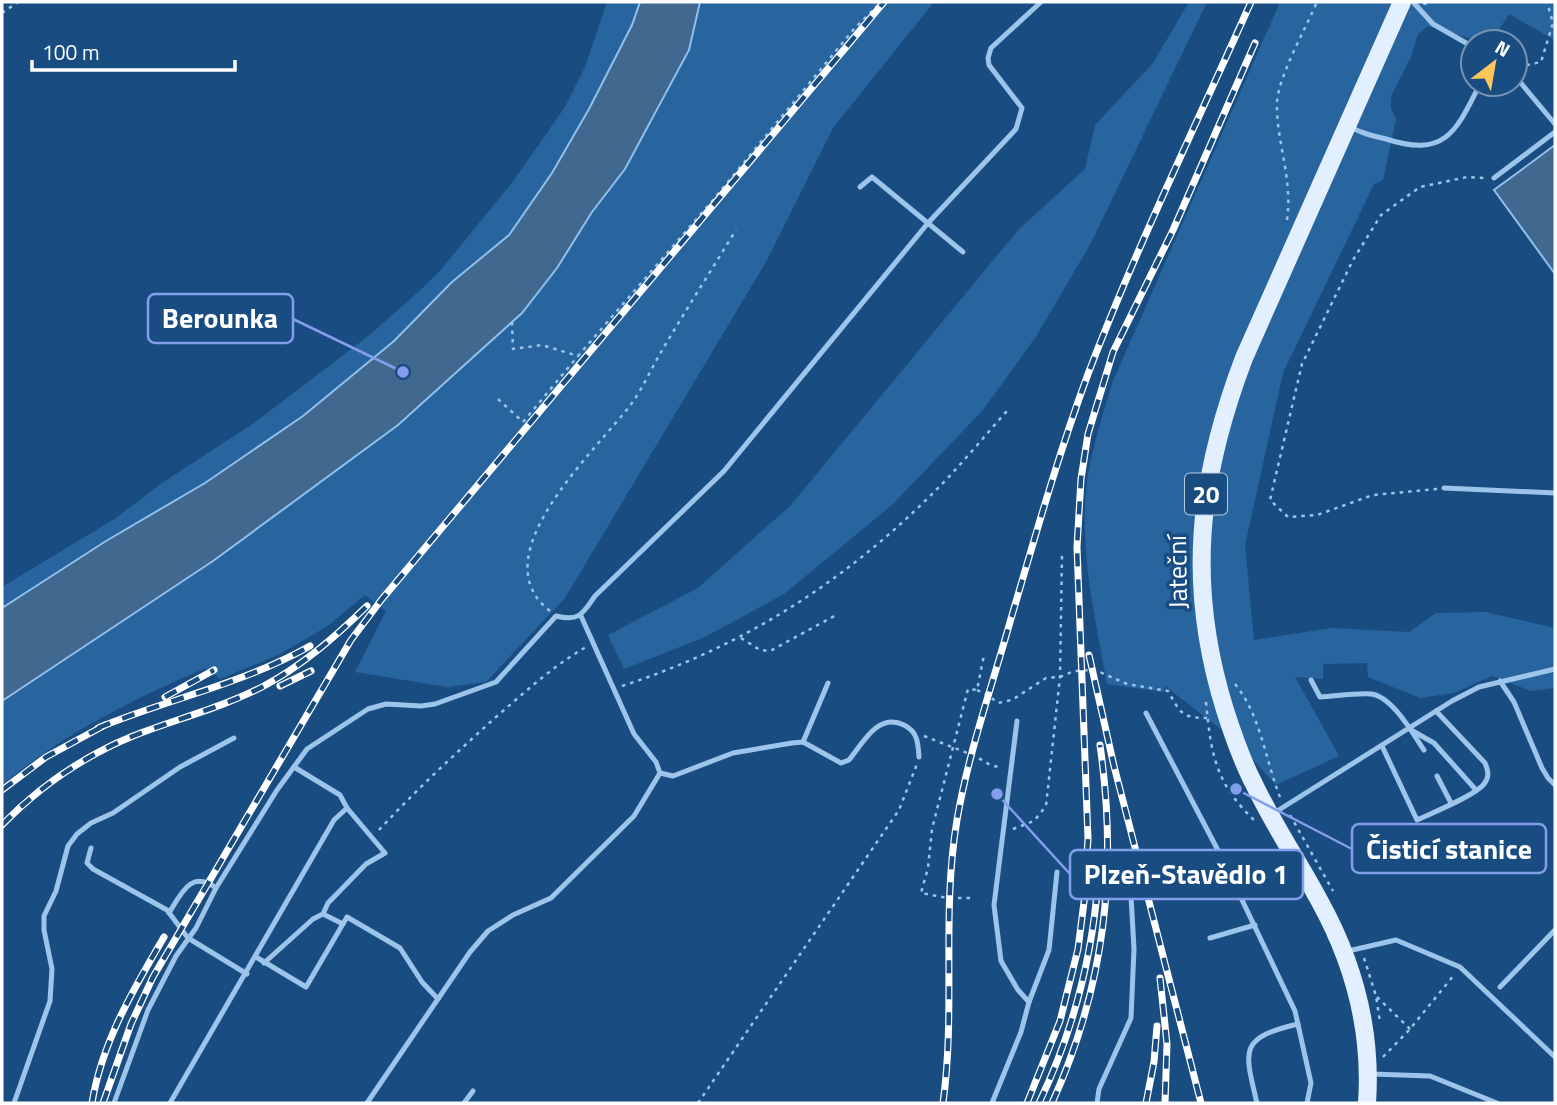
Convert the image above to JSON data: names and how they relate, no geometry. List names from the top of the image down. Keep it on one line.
{"streets":{"main road":["20","Jateční"]},"places":["Berounka","Čisticí stanice","Plzeň-Stavědlo 1"],"scale_bar":"100 m","north":"top right"}
